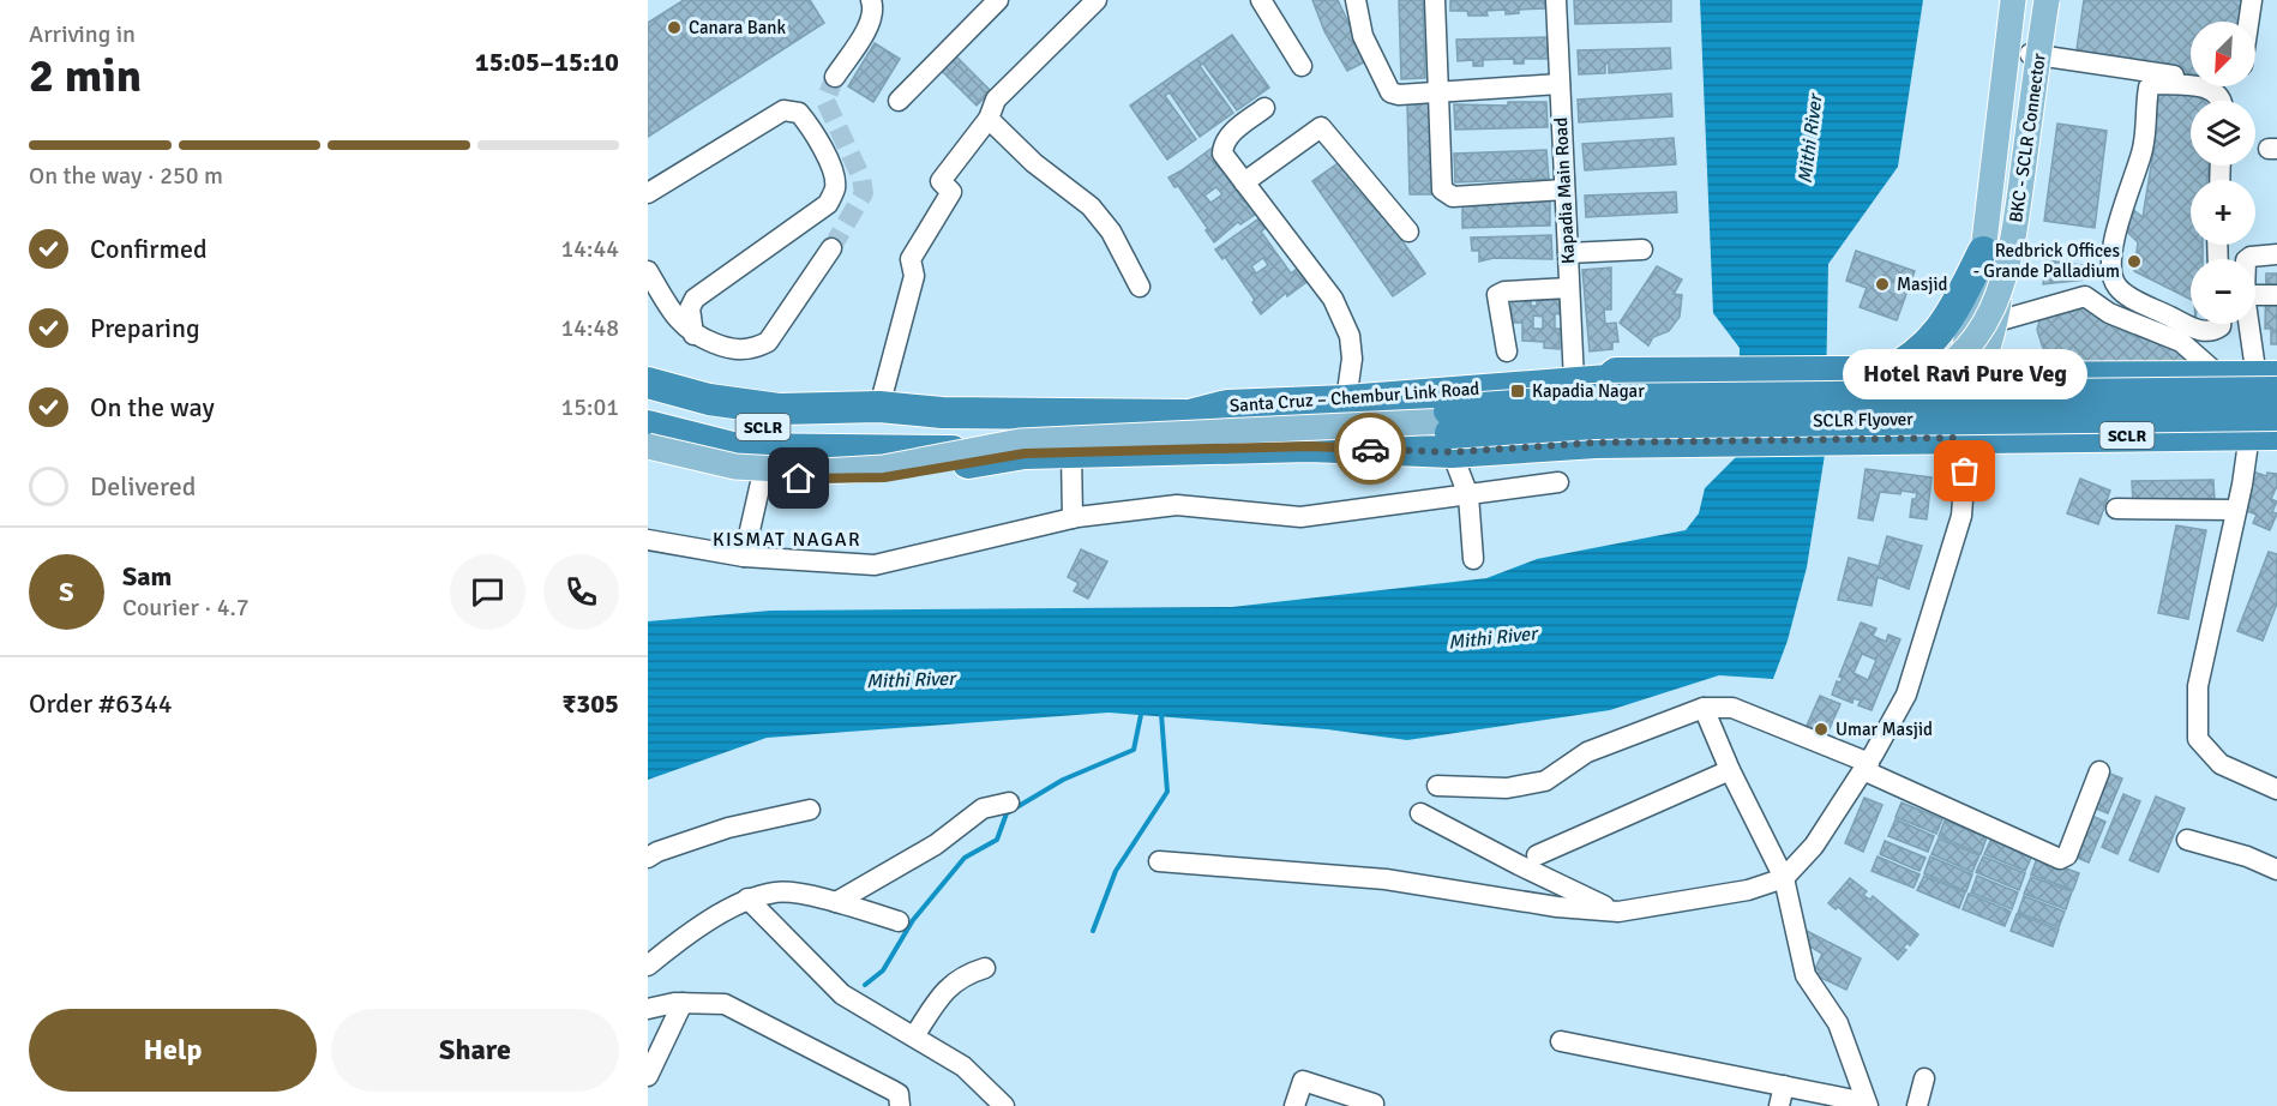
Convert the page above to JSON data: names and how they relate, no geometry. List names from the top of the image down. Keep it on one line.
{"streets":{"highway":["Santa Cruz – Chembur Link Road","SCLR Flyover","SCLR"],"main road":["BKC - SCLR Connector"],"street":["Kapadia Main Road"]},"crossings":[["Kapadia Main Road","Santa Cruz – Chembur Link Road"],["Santa Cruz – Chembur Link Road","SCLR"],["SCLR Flyover","SCLR"]],"districts":["KISMAT NAGAR"],"water":["Mithi River"],"places":{"other":["Canara Bank","Redbrick Offices - Grande Palladium","Masjid","Hotel Ravi Pure Veg","Umar Masjid"],"transit":["Kapadia Nagar"]},"north":"bottom left","page":{"heading":["2 min","Arriving in","15:05–15:10"],"panel":["Sam","Courier · 4.7","Order #6344","₹305"],"map_buttons":["+","−"],"bar":"On the way · 250 m","list":[["Confirmed","14:44"],["Preparing","14:48"],["On the way","15:01"],"Delivered"],"bubble":"Hotel Ravi Pure Veg","round":"S","buttons":["Help","Share"]}}
